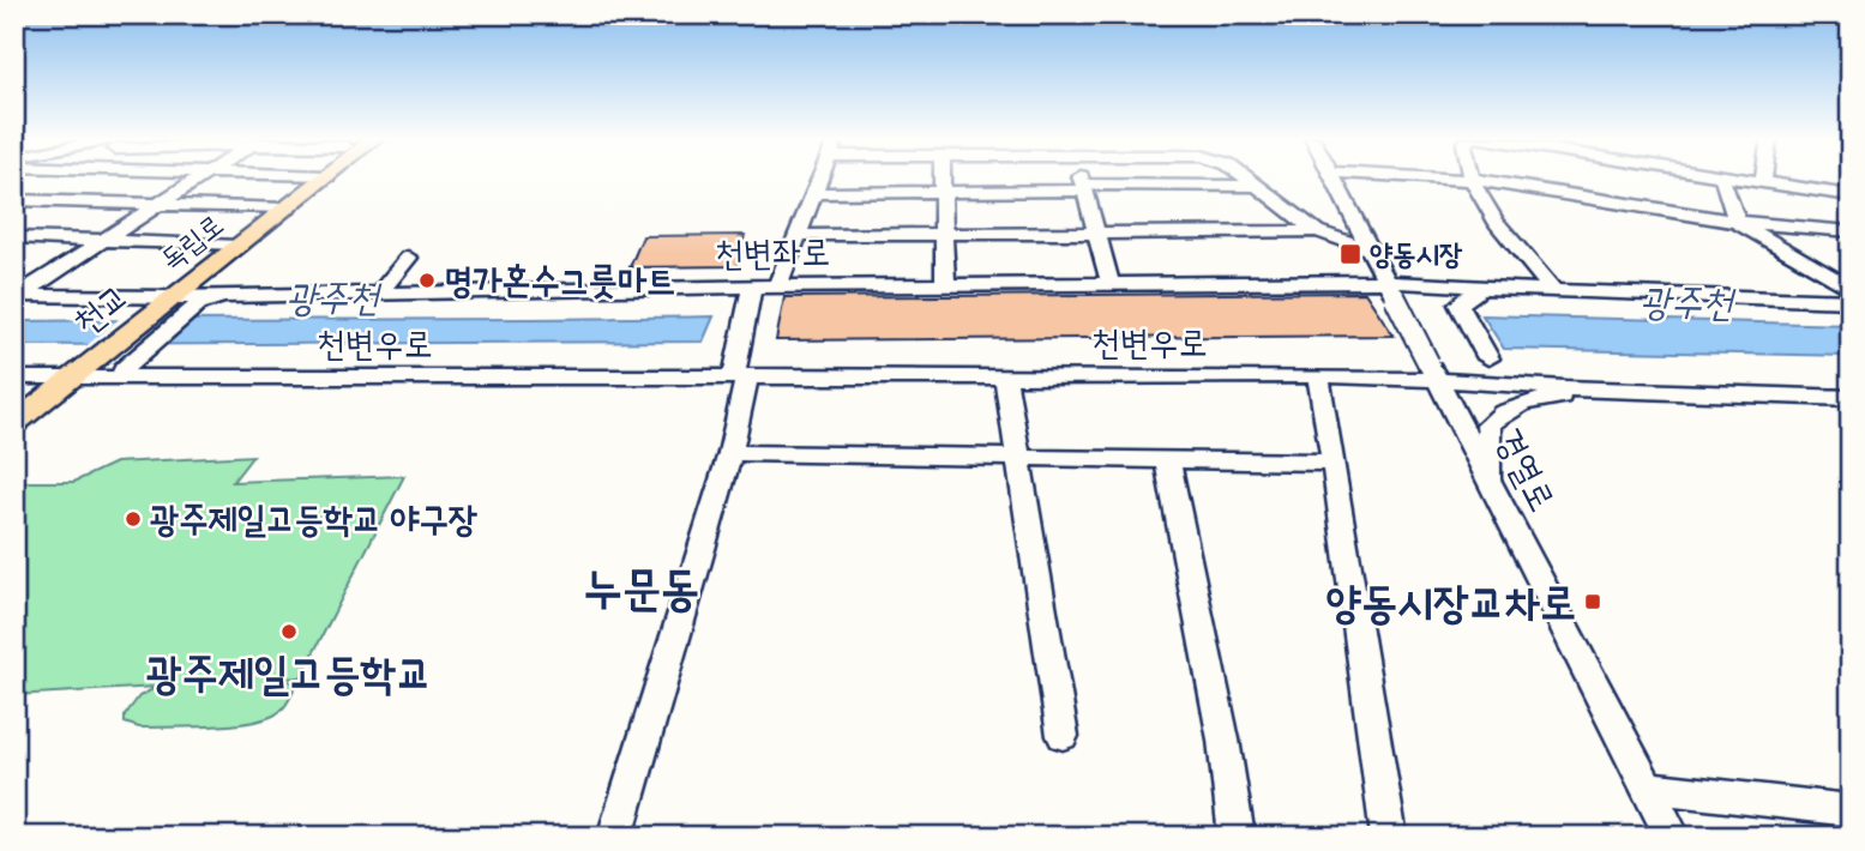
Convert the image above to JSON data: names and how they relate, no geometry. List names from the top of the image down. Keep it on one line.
{"streets":{"main road":["독립로","천교"],"street":["천변좌로","천변우로","경열로"]},"crossings":[["독립로","천변좌로"],["독립로","천교"],["천변좌로","천교"],["천변좌로","경열로"],["천교","천변우로"],["천변우로","경열로"]],"districts":["누문동"],"water":["광주천"],"places":{"transit":["양동시장","양동시장교차로"],"other":["명가혼수그릇마트","광주제일고등학교 야구장","광주제일고등학교"]}}
